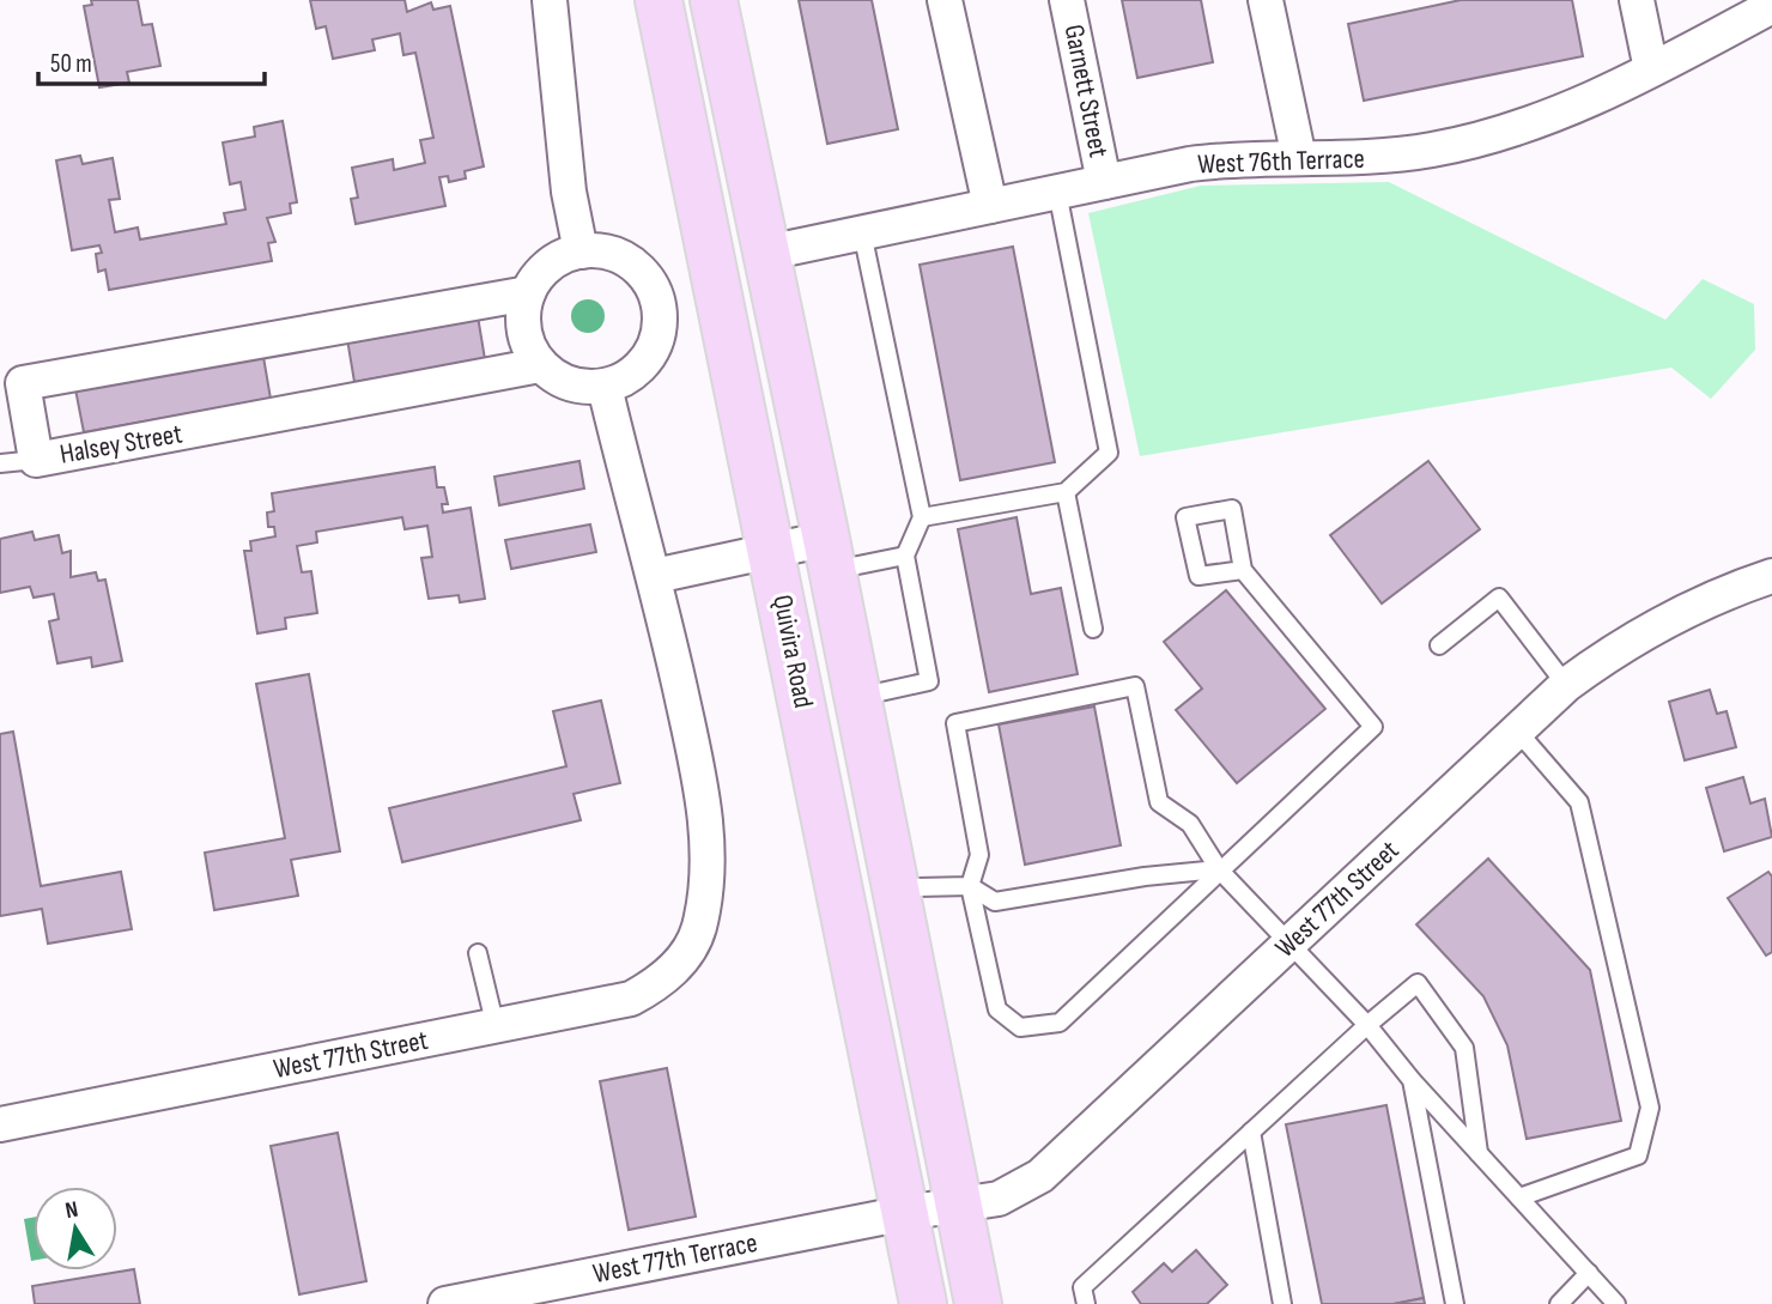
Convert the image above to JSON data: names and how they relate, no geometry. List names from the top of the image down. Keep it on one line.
{"streets":{"main road":["Quivira Road"],"street":["Garnett Street","West 76th Terrace","Halsey Street","West 77th Street","West 77th Terrace"]},"crossings":[["Garnett Street","West 76th Terrace"],["West 76th Terrace","Quivira Road"],["Quivira Road","West 77th Street"],["Quivira Road","West 77th Terrace"],["West 77th Street","West 77th Terrace"]],"scale_bar":"50 m","north":"top"}
